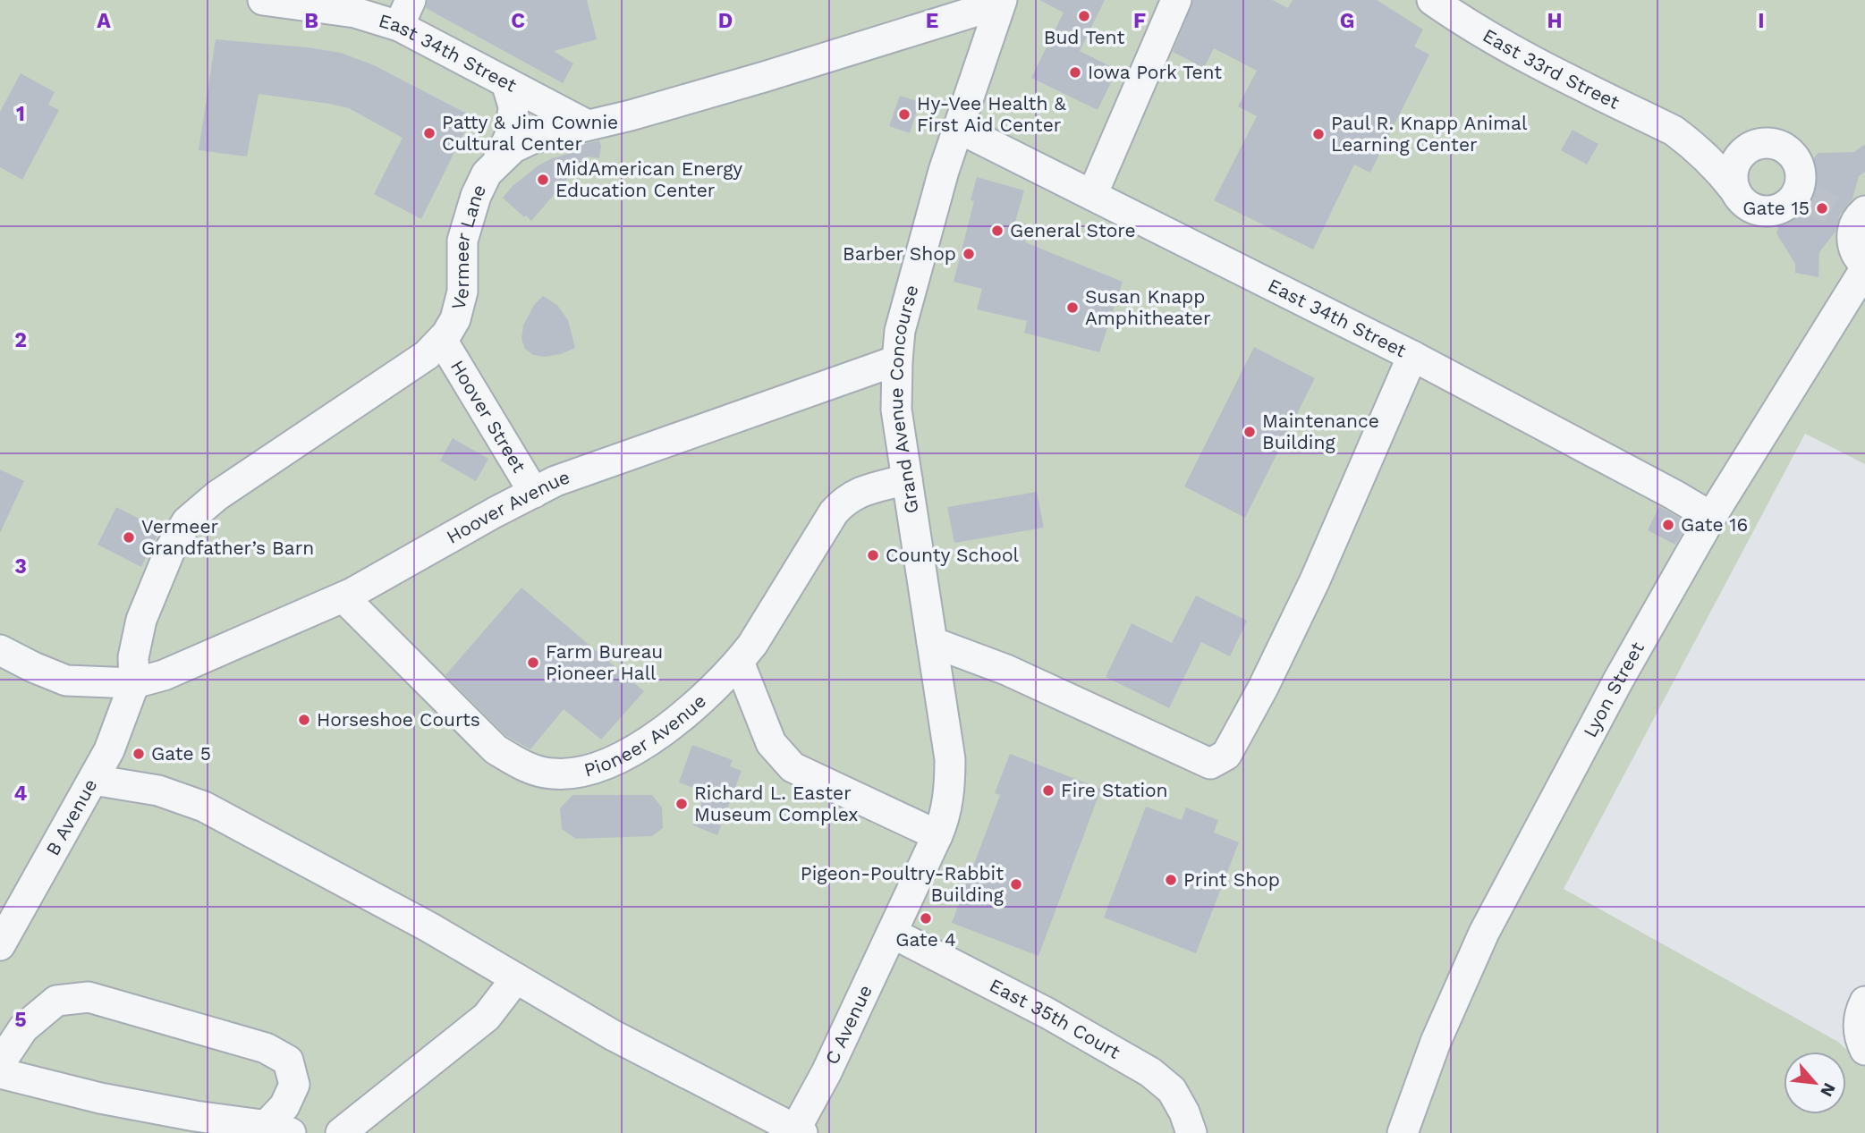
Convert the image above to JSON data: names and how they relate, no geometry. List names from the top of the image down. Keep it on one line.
{"streets":{"street":["East 34th Street","East 33rd Street","Vermeer Lane","Grand Avenue Concourse","Hoover Street","Hoover Avenue","Lyon Street","Pioneer Avenue","B Avenue","East 35th Court","C Avenue"]},"crossings":[["East 34th Street","Vermeer Lane"],["East 34th Street","Grand Avenue Concourse"],["East 34th Street","Lyon Street"],["Vermeer Lane","Grand Avenue Concourse"],["Vermeer Lane","Hoover Street"],["Vermeer Lane","Hoover Avenue"],["Vermeer Lane","B Avenue"],["Grand Avenue Concourse","Hoover Avenue"],["Grand Avenue Concourse","Pioneer Avenue"],["Grand Avenue Concourse","East 35th Court"],["Grand Avenue Concourse","C Avenue"],["Hoover Street","Hoover Avenue"],["Hoover Avenue","Pioneer Avenue"],["Hoover Avenue","B Avenue"],["East 35th Court","C Avenue"]],"places":["Bud Tent","Iowa Pork Tent","Hy-Vee Health & First Aid Center","Patty & Jim Cownie Cultural Center","Paul R. Knapp Animal Learning Center","MidAmerican Energy Education Center","Gate 15","General Store","Barber Shop","Susan Knapp Amphitheater","Maintenance Building","Gate 16","Vermeer Grandfather’s Barn","County School","Farm Bureau Pioneer Hall","Horseshoe Courts","Gate 5","Fire Station","Richard L. Easter Museum Complex","Print Shop","Pigeon-Poultry-Rabbit Building","Gate 4"],"north":"bottom right","grid":{"columns":["A","B","C","D","E","F","G","H","I"],"rows":["1","2","3","4","5"]}}
